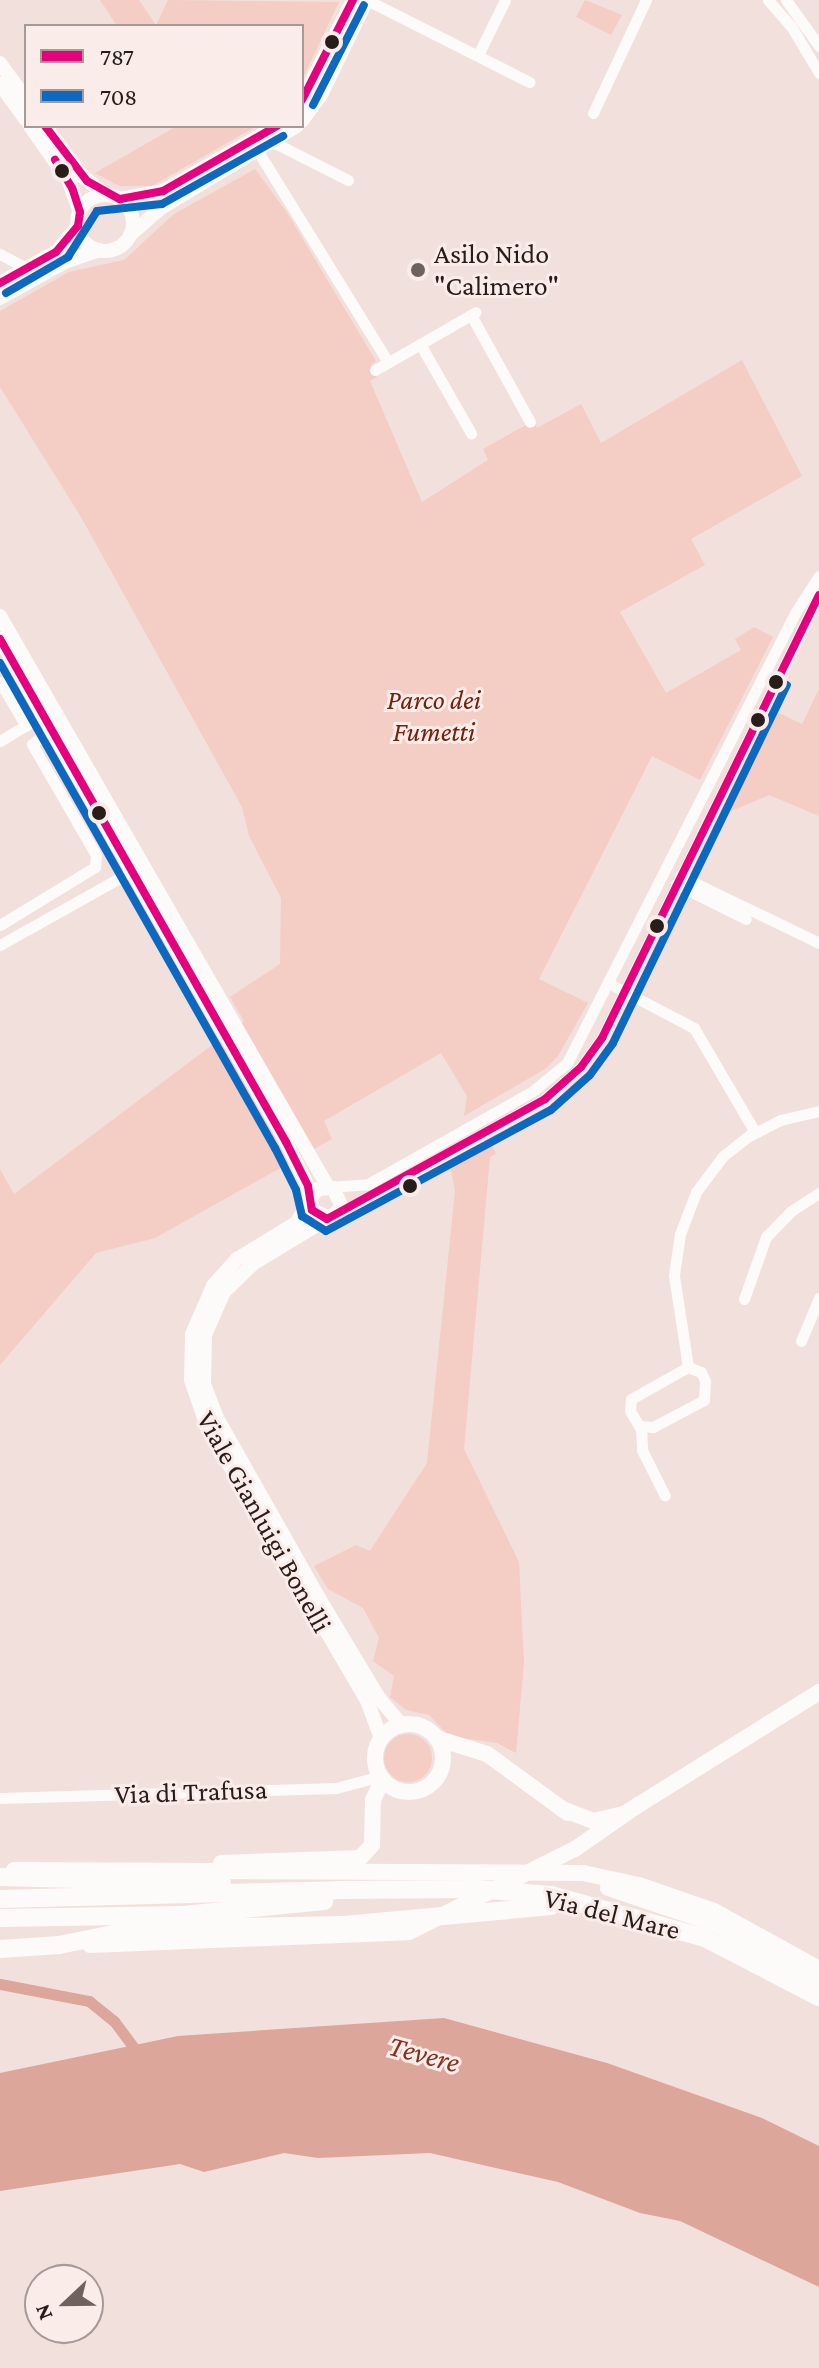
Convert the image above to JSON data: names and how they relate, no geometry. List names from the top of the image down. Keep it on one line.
{"streets":{"main road":["Via del Mare"],"street":["Viale Gianluigi Bonelli","Via di Trafusa"]},"crossings":[["Viale Gianluigi Bonelli","Via di Trafusa"]],"water":["Tevere"],"parks":["Parco dei Fumetti"],"places":["Asilo Nido \"Calimero\""],"lines":["transit line 787","transit line 708"],"legend":["787","708"],"north":"left"}
